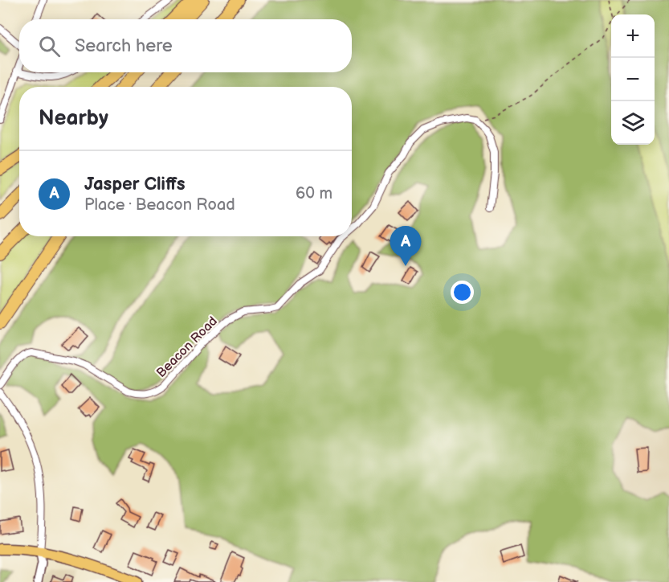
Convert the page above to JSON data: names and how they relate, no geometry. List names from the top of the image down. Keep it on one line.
{"streets":{"street":["Beacon Road"]},"page":{"map_buttons":["+","−"],"search":"Search here","heading":"Nearby","list":[{"mark":"A","name":"Jasper Cliffs","note":"Place · Beacon Road","value":"60 m"}],"pins":"A"}}
